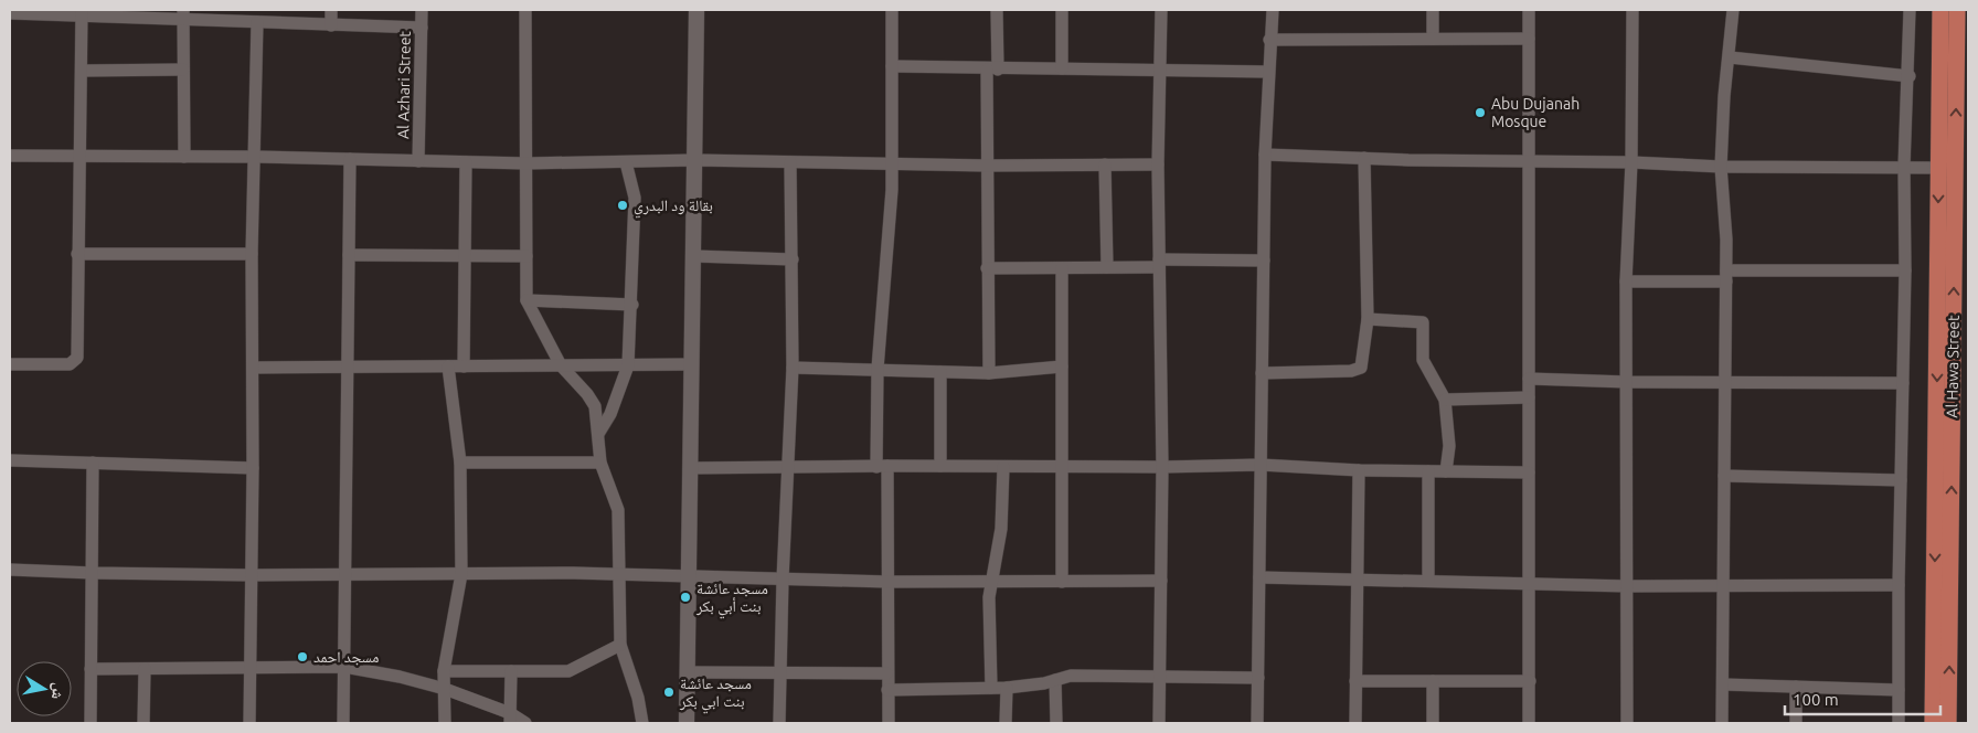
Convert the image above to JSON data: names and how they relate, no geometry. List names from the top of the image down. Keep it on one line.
{"streets":{"highway":["Al Hawa Street"],"street":["Al Azhari Street"]},"places":["Abu Dujanah Mosque","بقالة ود البدري","مسجد عائشة بنت أبي بكر","مسجد احمد","مسجد عائشة بنت ابي بكر"],"scale_bar":"100 m","north":"right"}
